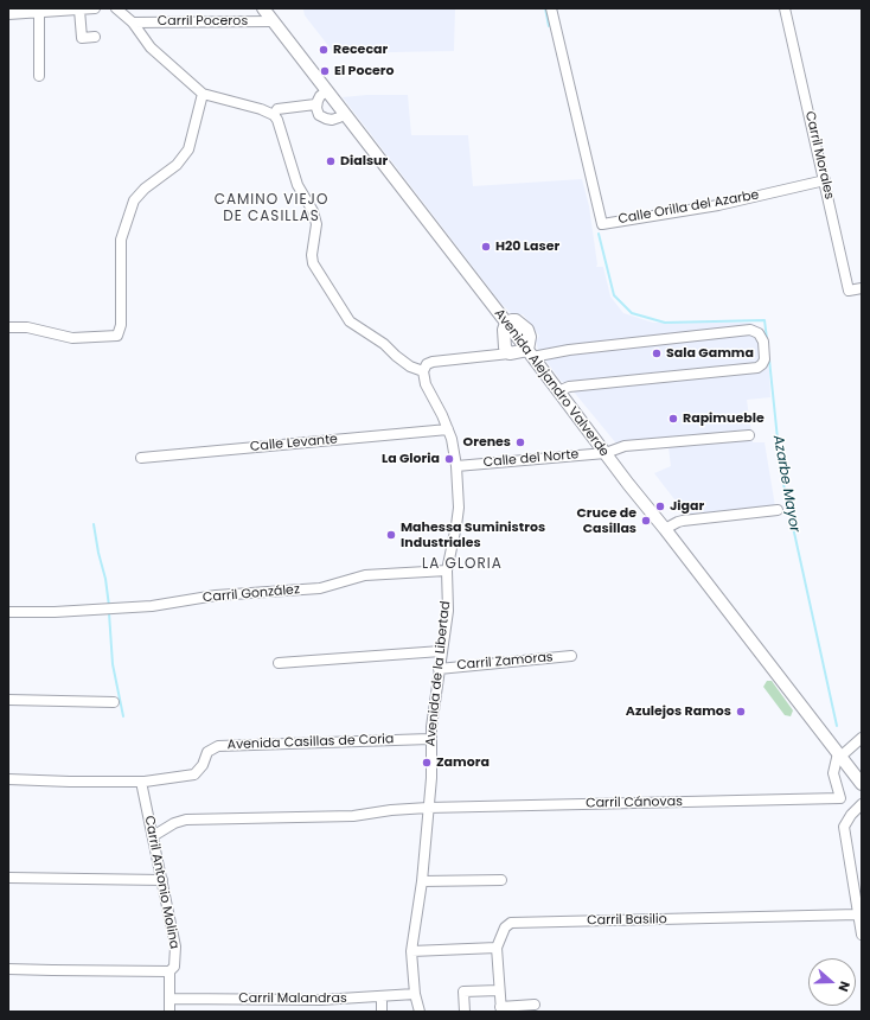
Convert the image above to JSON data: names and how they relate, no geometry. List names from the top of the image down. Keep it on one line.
{"streets":{"main road":["Avenida Alejandro Valverde"],"street":["Carril Poceros","Carril Morales","Calle Orilla del Azarbe","Calle Levante","Calle del Norte","Carril González","Carril Zamoras","Avenida de la Libertad","Avenida Casillas de Coria","Carril Cánovas","Carril Antonio Molina","Carril Basilio","Carril Malandras"]},"crossings":[["Carril Poceros","Avenida Alejandro Valverde"],["Carril Morales","Calle Orilla del Azarbe"],["Avenida Alejandro Valverde","Calle del Norte"],["Avenida Alejandro Valverde","Carril Cánovas"],["Calle Levante","Avenida de la Libertad"],["Calle del Norte","Avenida de la Libertad"],["Carril González","Avenida de la Libertad"],["Carril Zamoras","Avenida de la Libertad"],["Avenida de la Libertad","Avenida Casillas de Coria"],["Avenida de la Libertad","Carril Cánovas"],["Avenida de la Libertad","Carril Malandras"],["Avenida Casillas de Coria","Carril Antonio Molina"],["Carril Cánovas","Carril Antonio Molina"],["Carril Antonio Molina","Carril Malandras"]],"districts":["CAMINO VIEJO DE CASILLAS","LA GLORIA"],"water":["Azarbe Mayor"],"places":["Rececar","El Pocero","Dialsur","H20 Laser","Sala Gamma","Rapimueble","Orenes","La Gloria","Jigar","Cruce de Casillas","Mahessa Suministros Industriales","Azulejos Ramos","Zamora"],"north":"right"}
